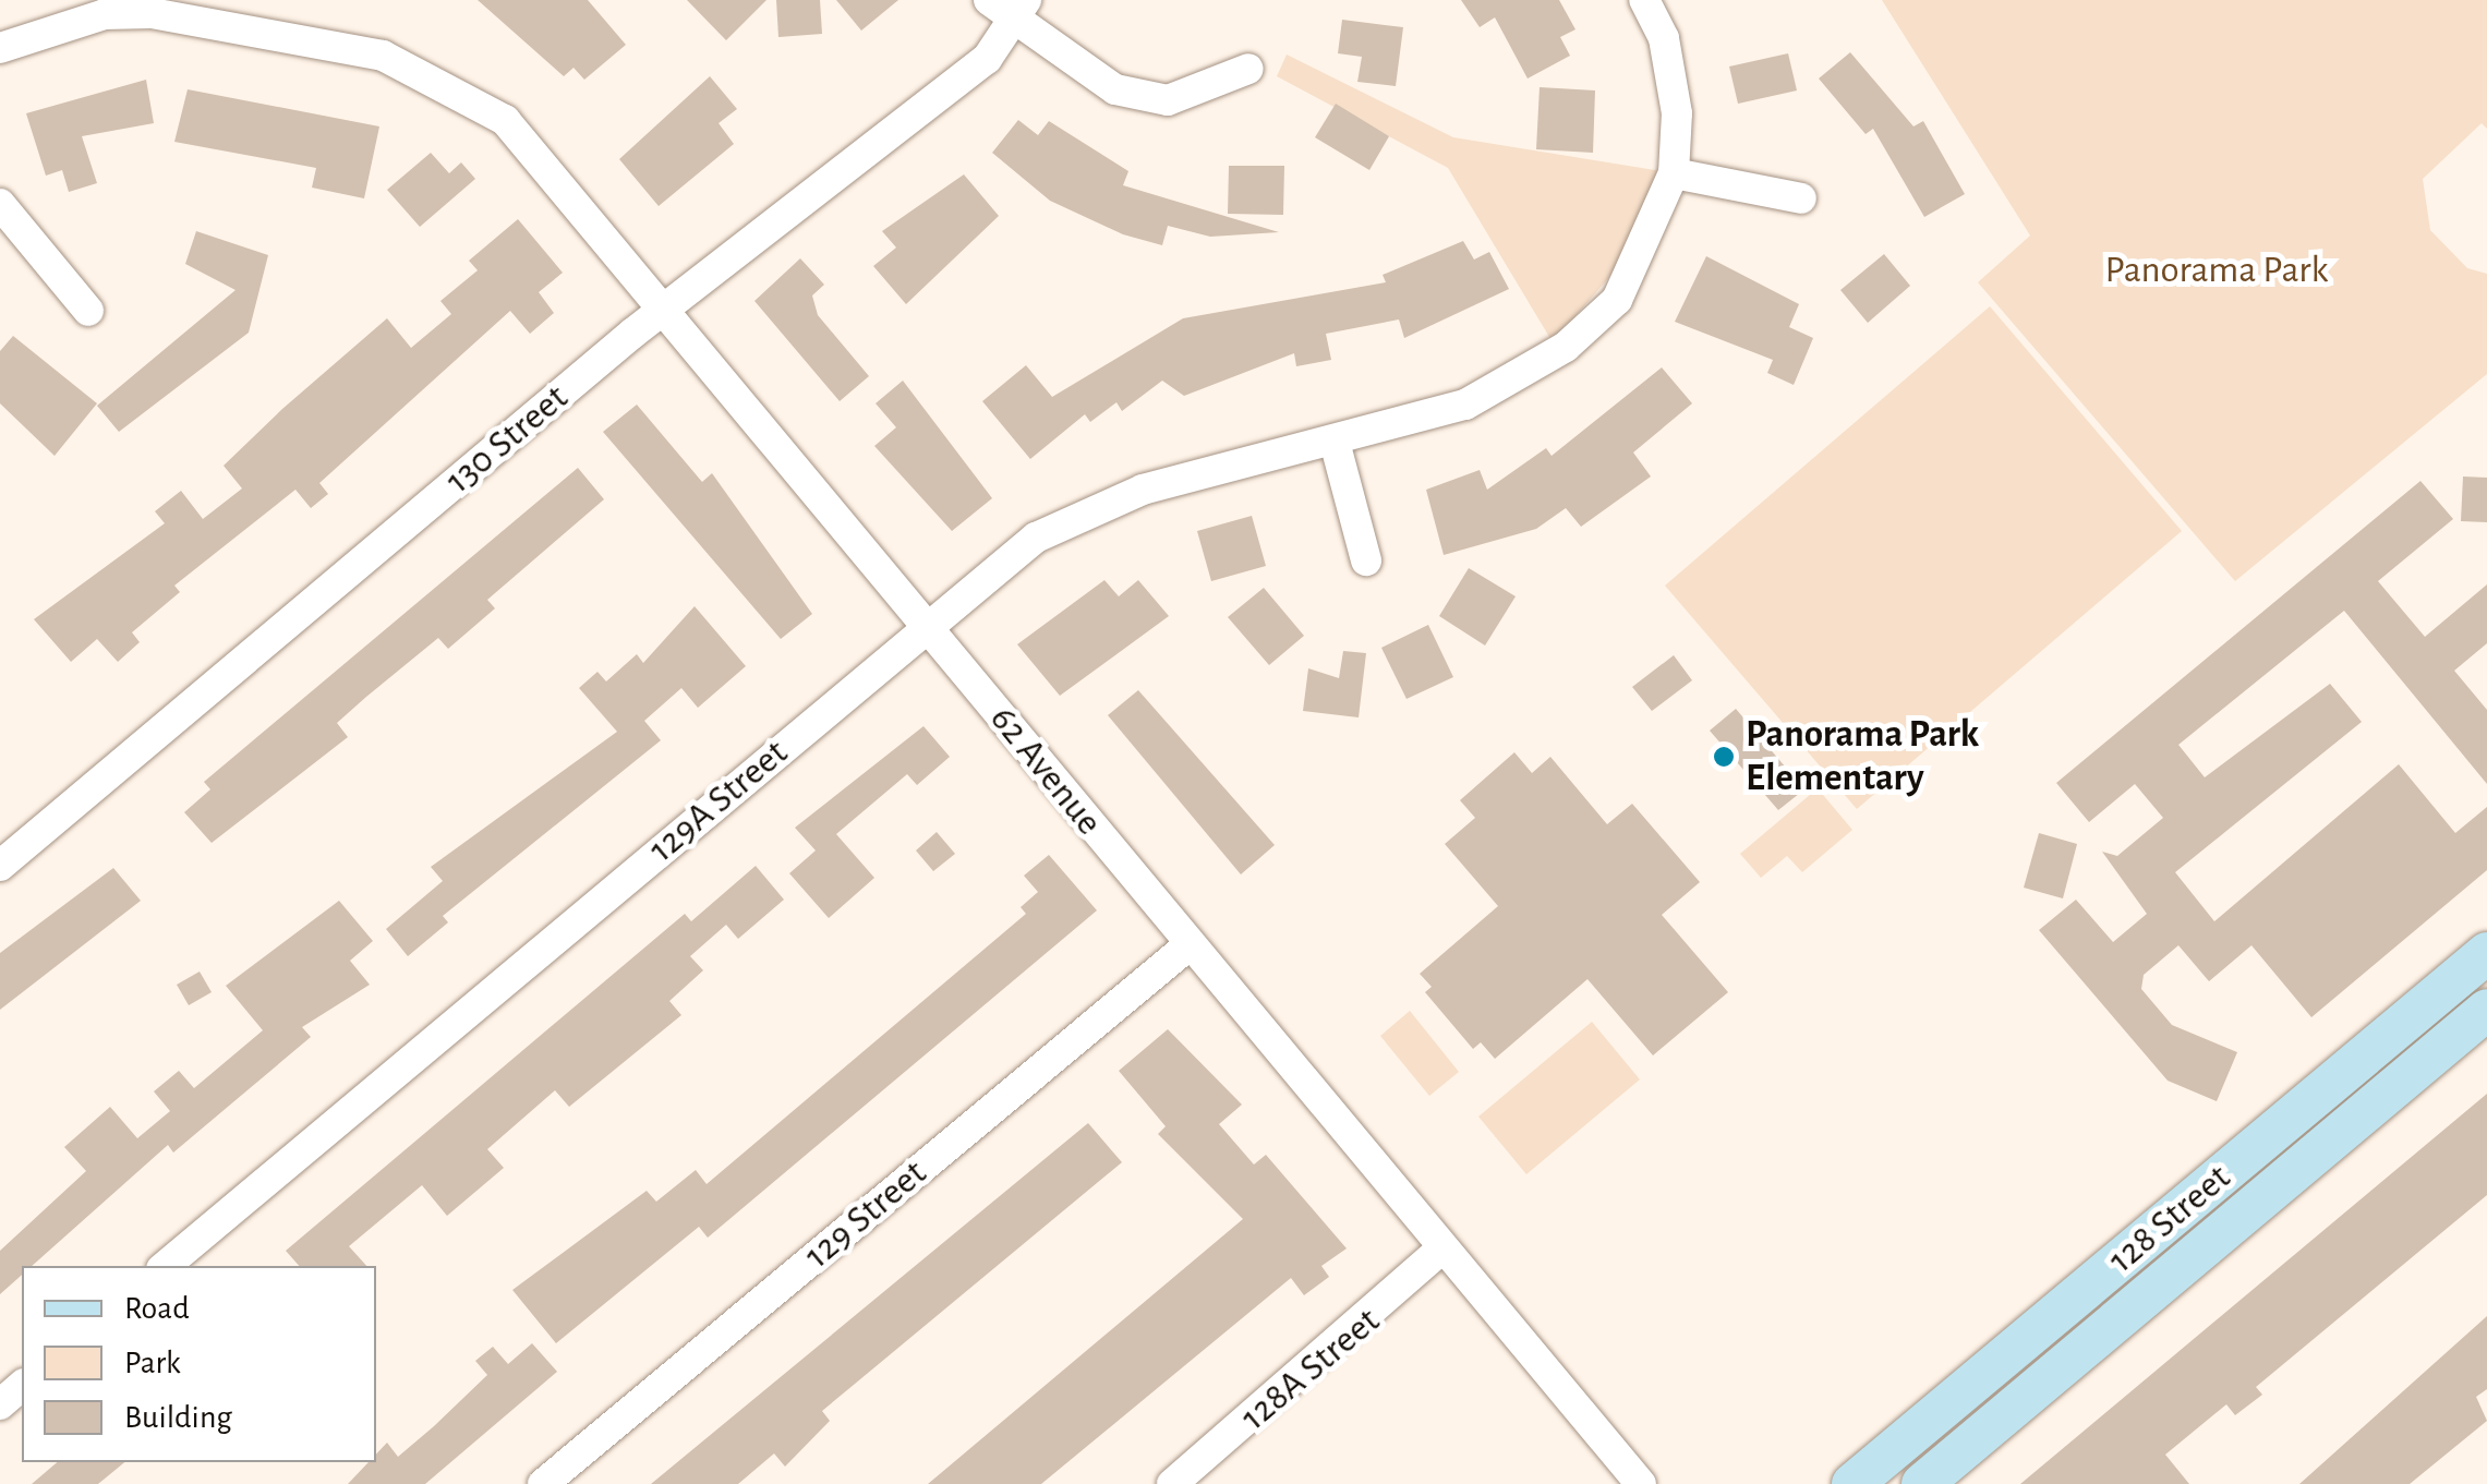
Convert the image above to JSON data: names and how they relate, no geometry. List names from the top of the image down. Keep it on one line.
{"streets":{"main road":["128 Street"],"street":["130 Street","62 Avenue","129A Street","129 Street","128A Street"]},"crossings":[["130 Street","62 Avenue"],["62 Avenue","129A Street"],["62 Avenue","129 Street"],["62 Avenue","128A Street"]],"parks":["Panorama Park"],"places":["Panorama Park Elementary"],"legend":["Road","Park","Building"]}
